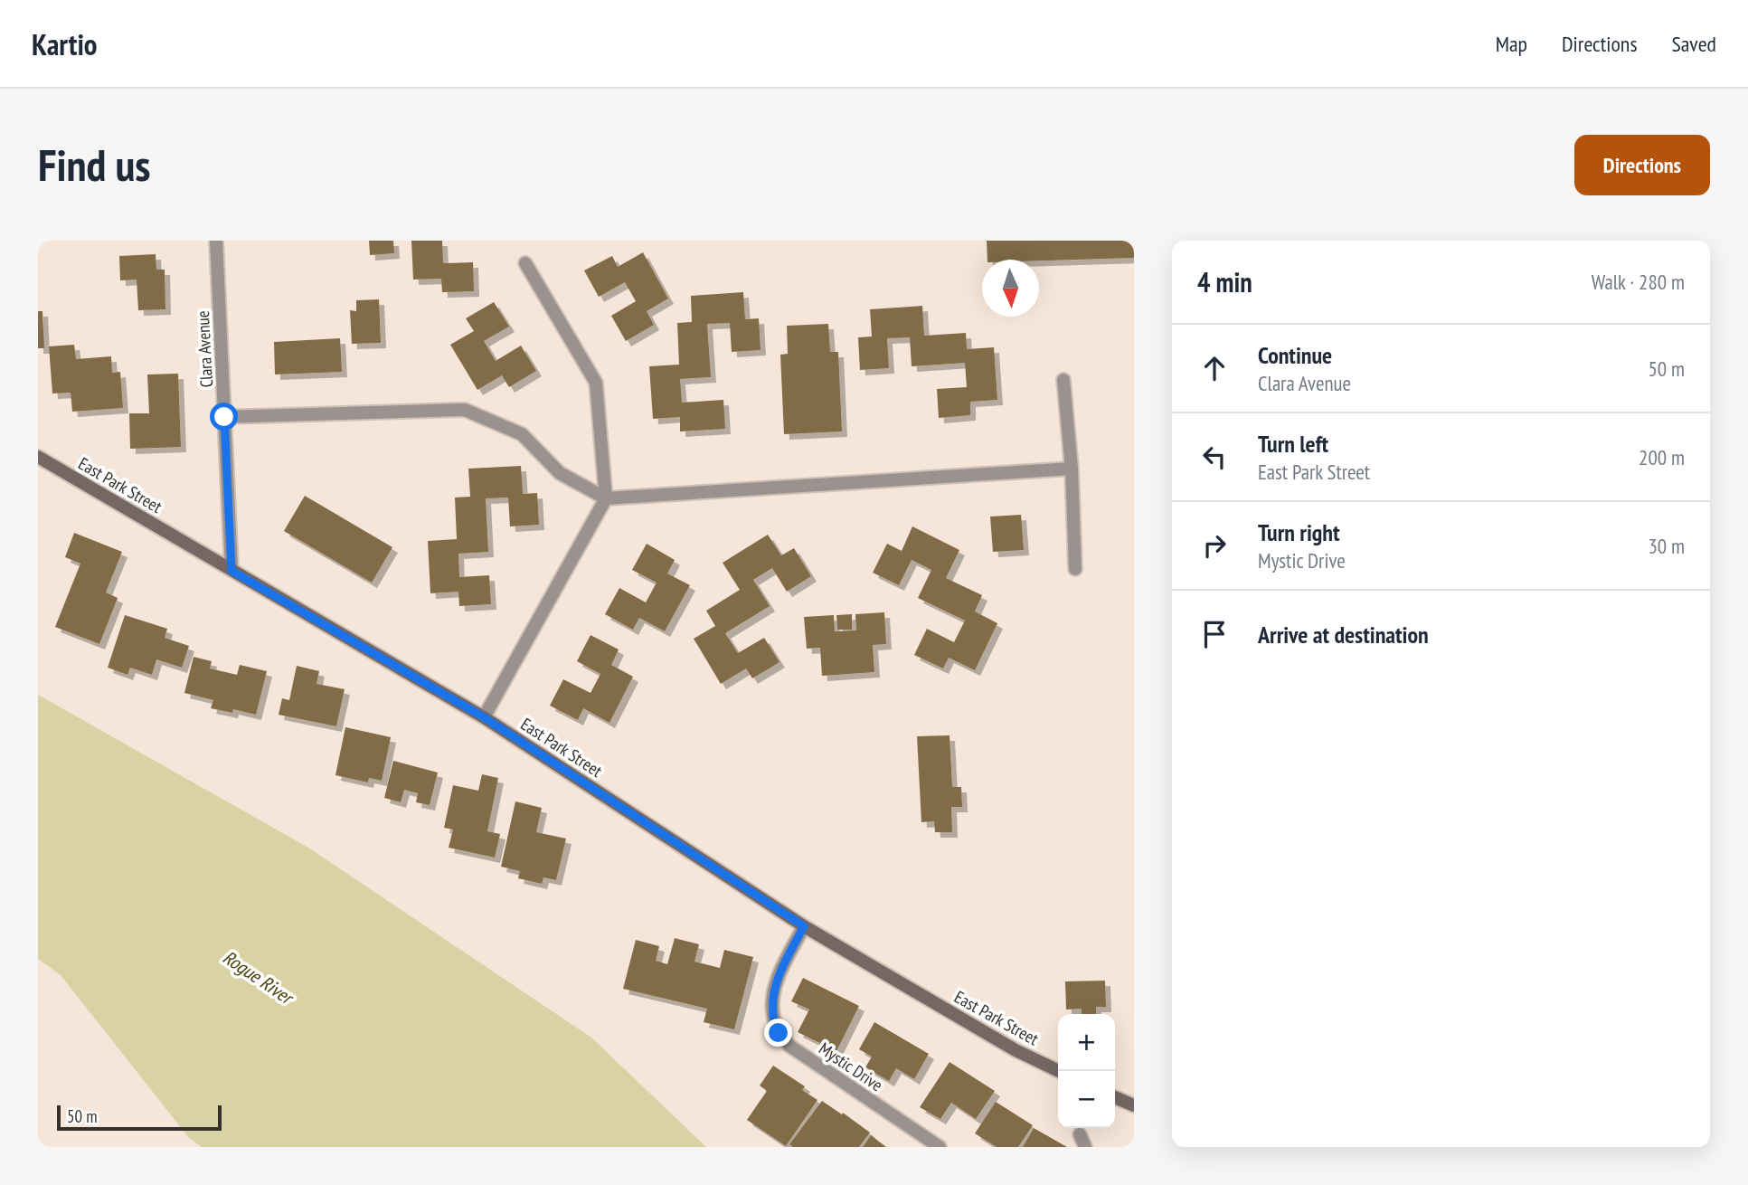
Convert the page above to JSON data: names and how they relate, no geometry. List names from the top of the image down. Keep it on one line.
{"streets":{"street":["Clara Avenue","East Park Street","Mystic Drive"]},"crossings":[["Clara Avenue","East Park Street"],["East Park Street","Mystic Drive"]],"water":["Rogue River"],"scale_bar":"50 m","north":"bottom","page":{"header":"Kartio","nav":["Map","Directions","Saved"],"buttons":"Directions","title":"Find us","heading":["4 min","Walk · 280 m"],"list":[["Continue","Clara Avenue","50 m"],["Turn left","East Park Street","200 m"],["Turn right","Mystic Drive","30 m"],"Arrive at destination"],"map_buttons":["+","−"],"scale":"50 m"}}
